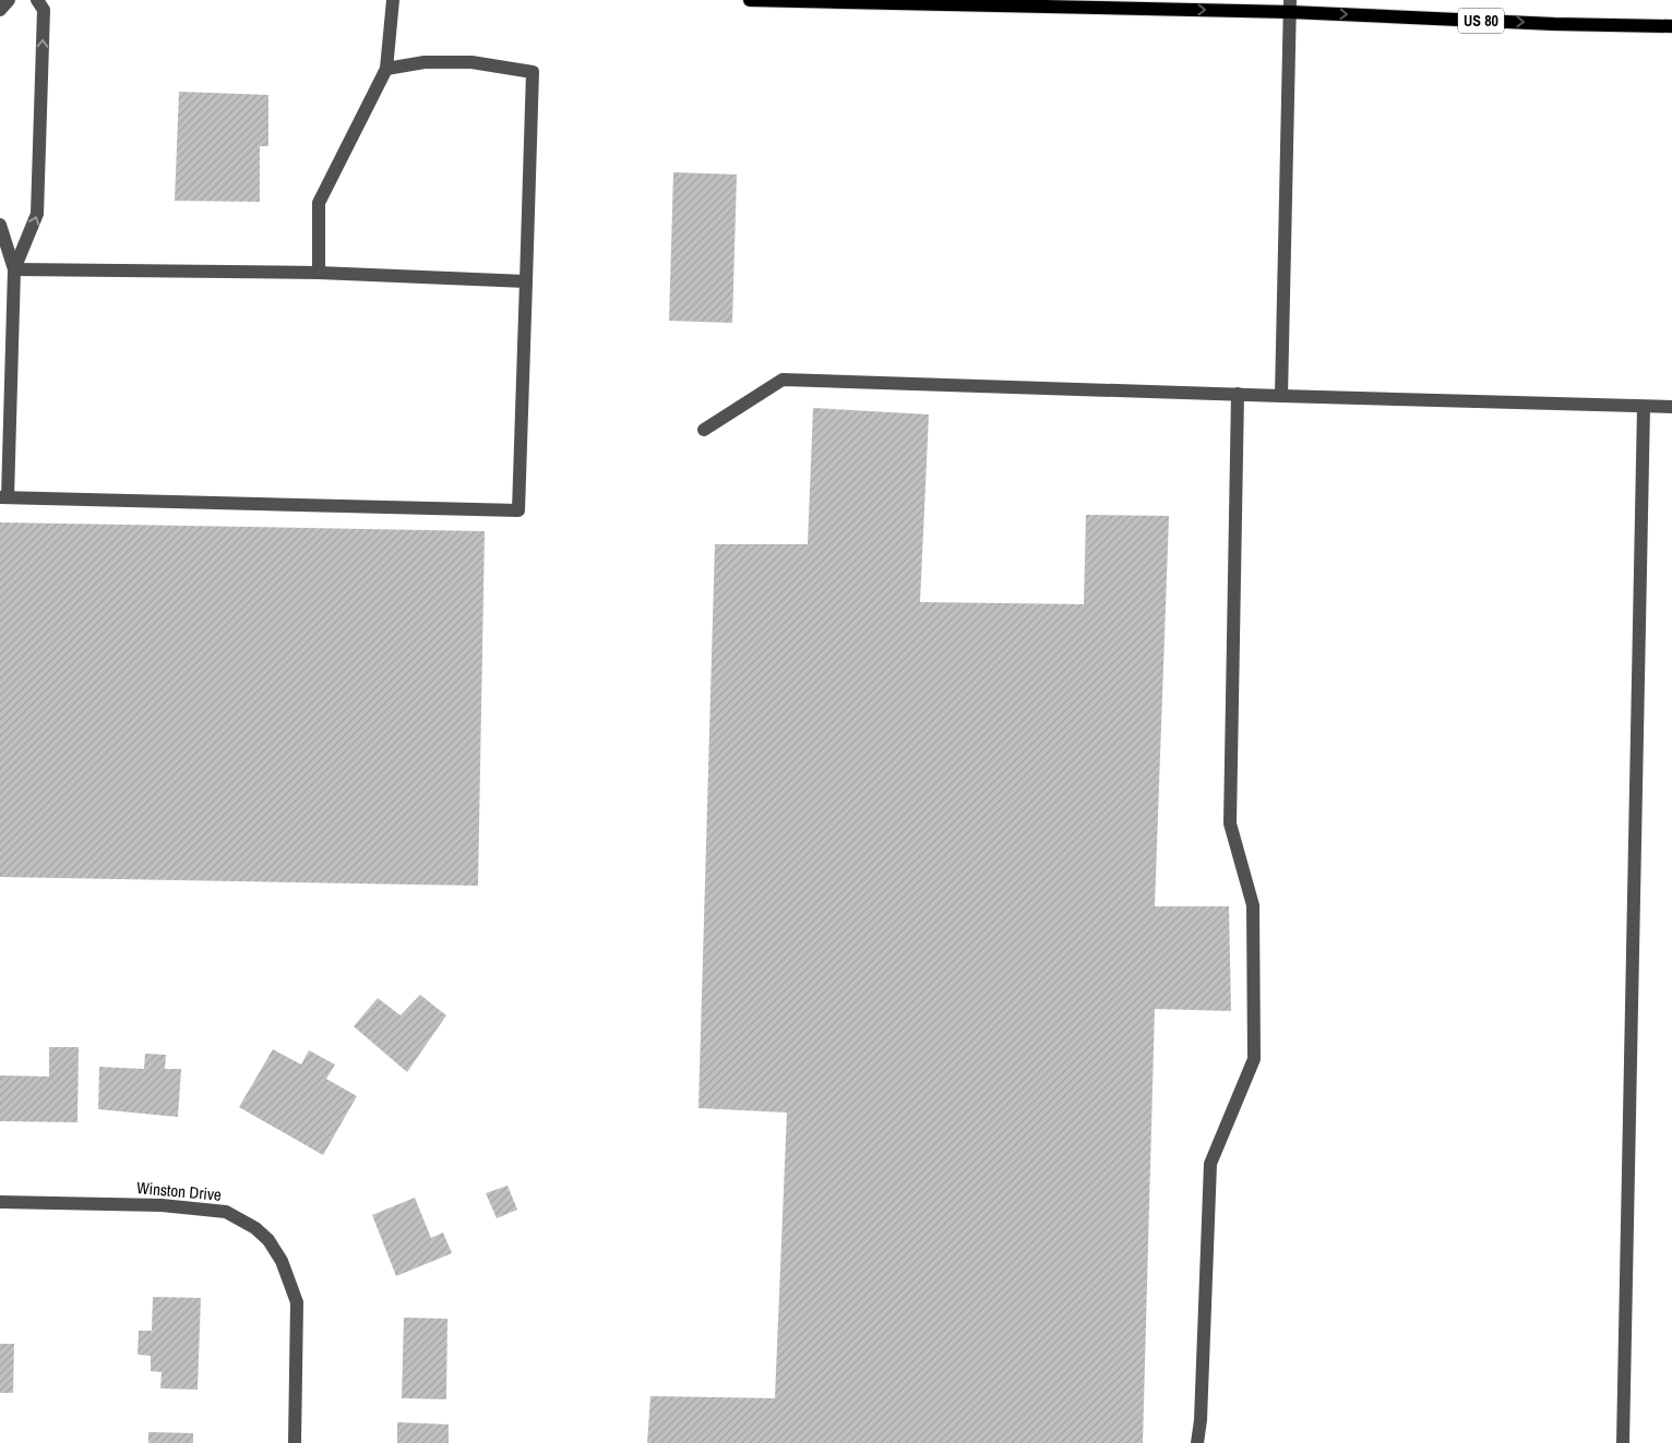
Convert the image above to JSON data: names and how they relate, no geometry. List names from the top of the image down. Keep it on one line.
{"streets":{"main road":["US 80"],"street":["Winston Drive"]}}
